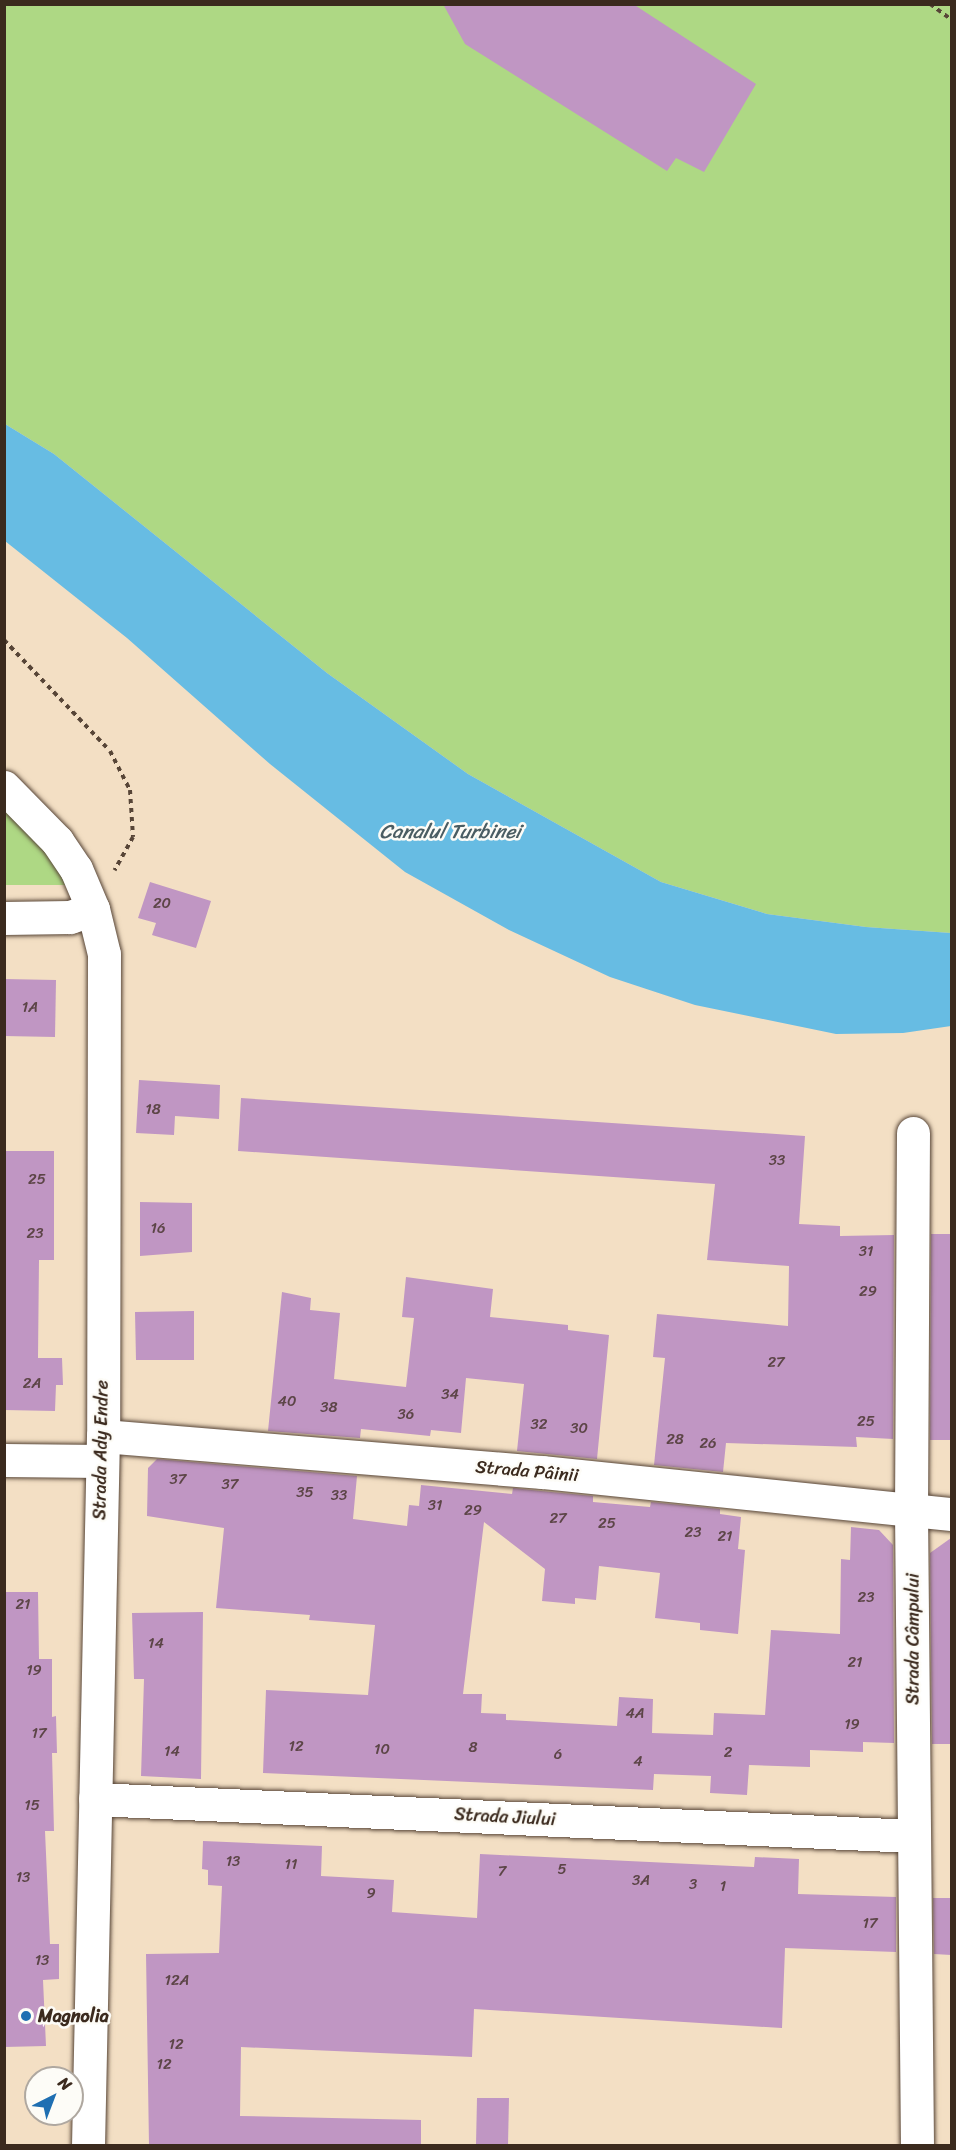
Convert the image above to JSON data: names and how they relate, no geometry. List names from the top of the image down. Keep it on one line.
{"streets":{"street":["Strada Ady Endre","Strada Pâinii","Strada Câmpului","Strada Jiului"]},"crossings":[["Strada Ady Endre","Strada Pâinii"],["Strada Ady Endre","Strada Jiului"],["Strada Pâinii","Strada Câmpului"],["Strada Câmpului","Strada Jiului"]],"water":["Canalul Turbinei"],"places":["Magnolia"],"house_numbers":["20","1A","18","33","25","16","23","31","29","27","2A","34","40","38","36","25","32","30","28","26","37","37","35","33","31","29","27","25","23","21","23","21","14","21","19","4A","19","17","12","8","10","14","2","6","4","15","13","11","5","7","13","3A","3","1","9","17","13","12A","12","12"],"north":"top right"}
